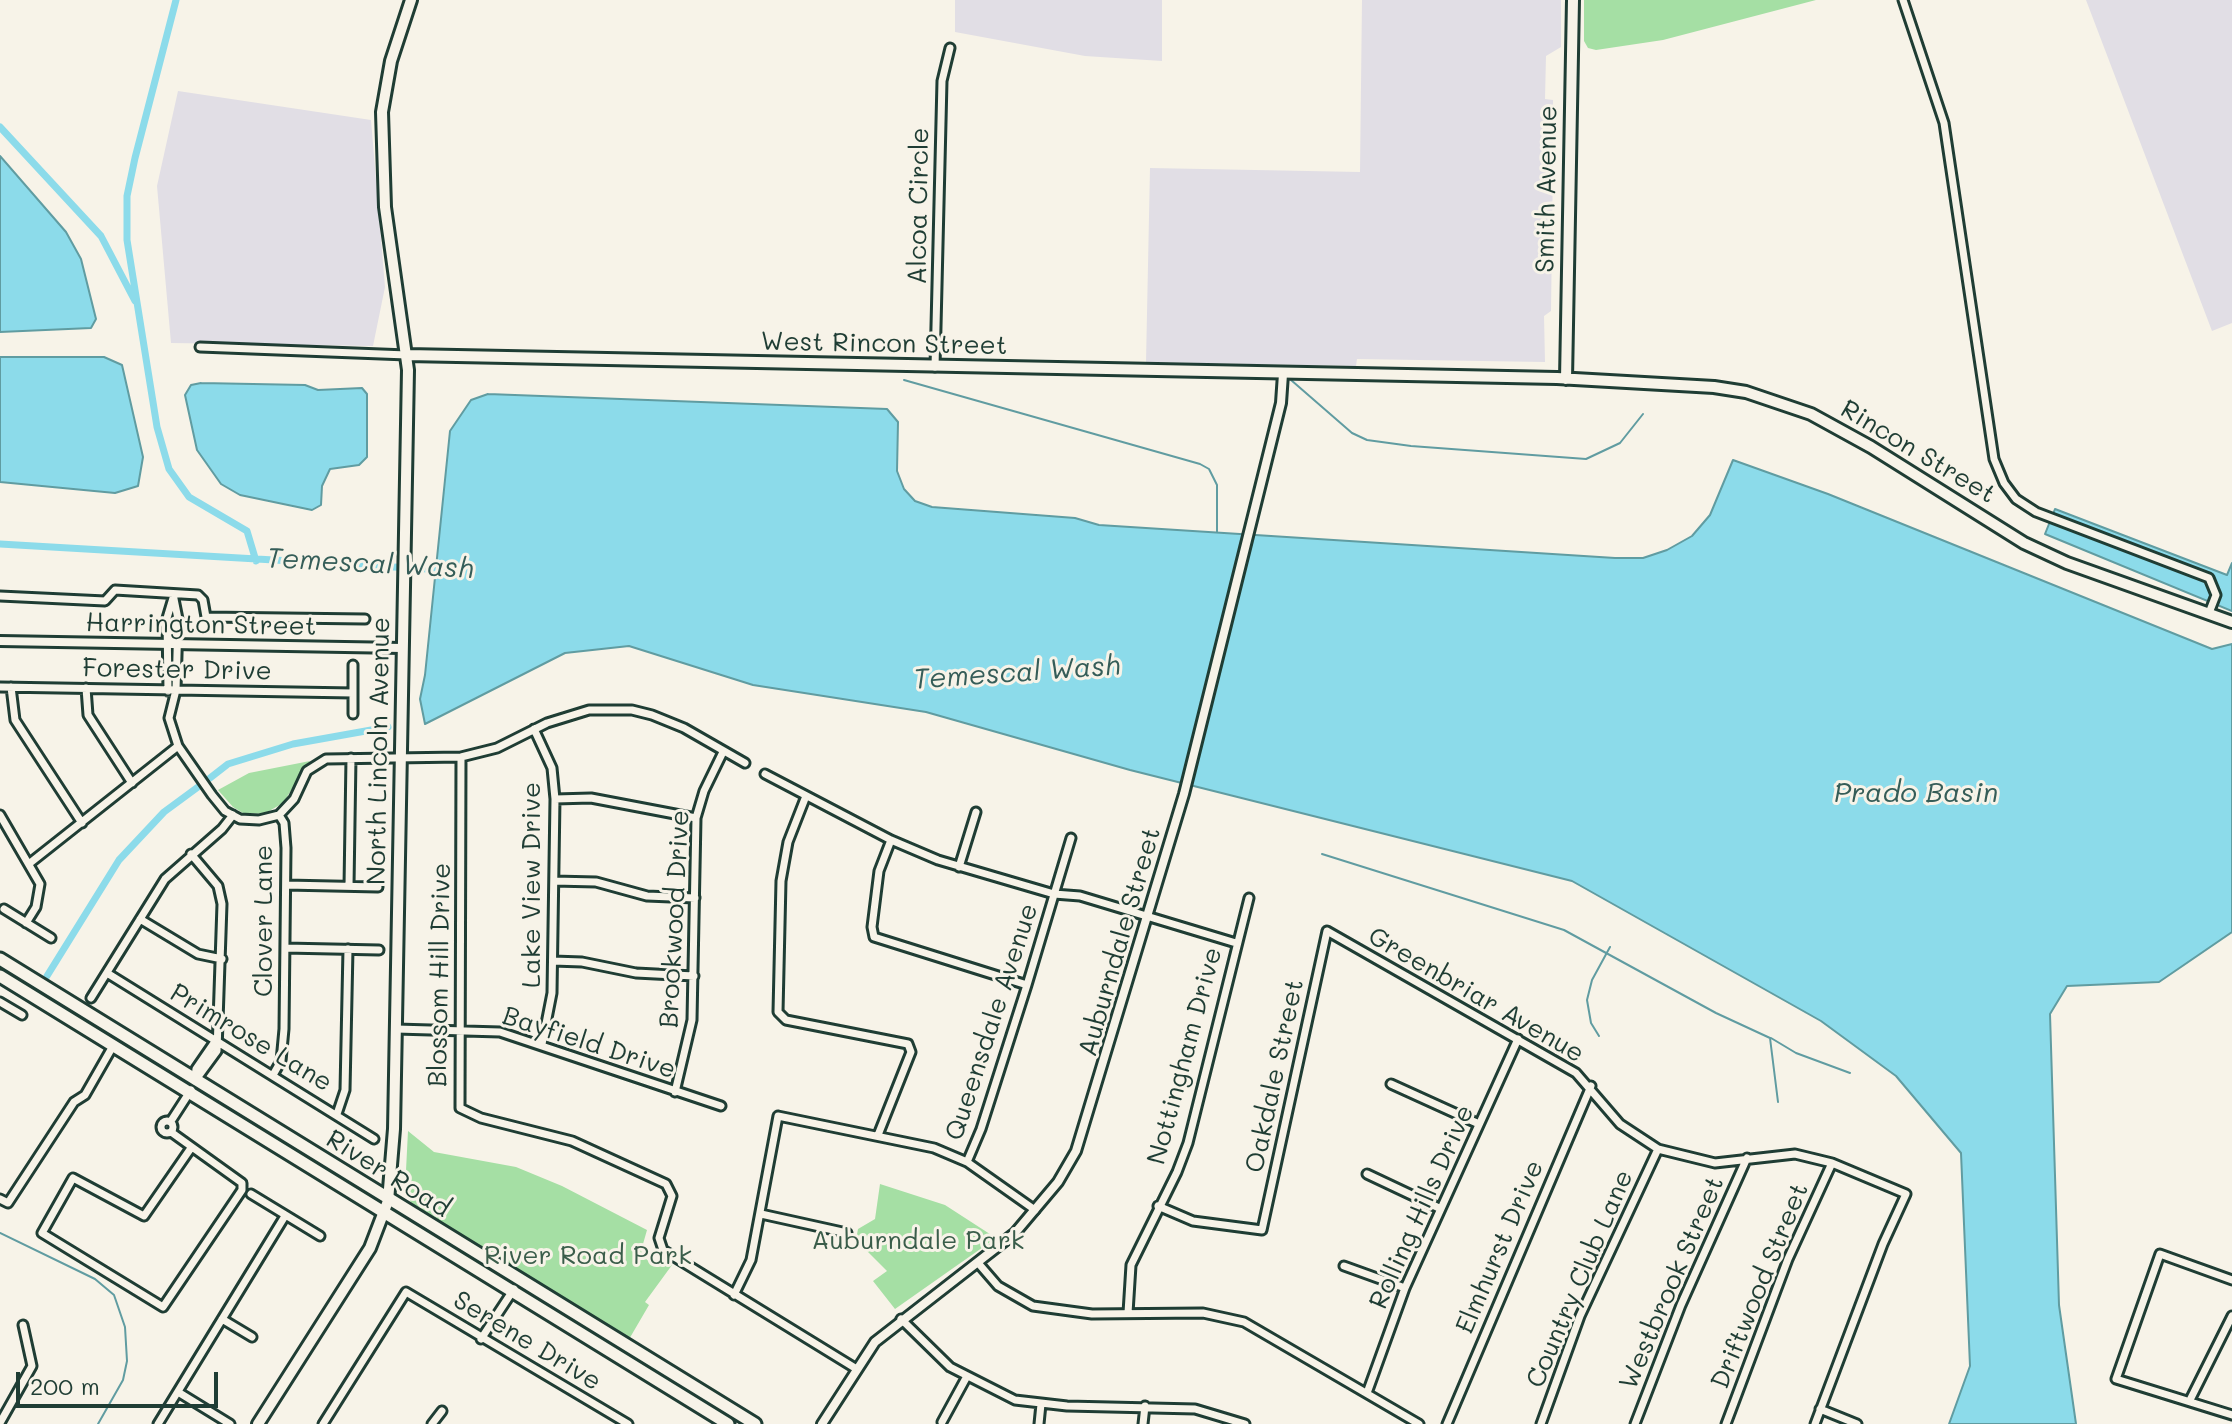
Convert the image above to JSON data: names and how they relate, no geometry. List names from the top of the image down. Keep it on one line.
{"streets":{"main road":["Smith Avenue","West Rincon Street","Rincon Street","North Lincoln Avenue","River Road"],"street":["Alcoa Circle","Harrington Street","Forester Drive","Lake View Drive","Brookwood Drive","Clover Lane","Auburndale Street","Blossom Hill Drive","Greenbriar Avenue","Queensdale Avenue","Primrose Lane","Bayfield Drive","Nottingham Drive","Oakdale Street","Rolling Hills Drive","Elmhurst Drive","Country Club Lane","Westbrook Street","Driftwood Street","Serene Drive"]},"crossings":[["Smith Avenue","West Rincon Street"],["Smith Avenue","Rincon Street"],["Alcoa Circle","West Rincon Street"],["West Rincon Street","Rincon Street"],["West Rincon Street","North Lincoln Avenue"],["West Rincon Street","Auburndale Street"],["Harrington Street","North Lincoln Avenue"],["North Lincoln Avenue","Bayfield Drive"],["North Lincoln Avenue","River Road"],["Lake View Drive","Bayfield Drive"],["Brookwood Drive","Bayfield Drive"],["Clover Lane","Primrose Lane"],["Auburndale Street","Blossom Hill Drive"],["Blossom Hill Drive","Bayfield Drive"],["Greenbriar Avenue","Oakdale Street"],["Greenbriar Avenue","Rolling Hills Drive"],["Greenbriar Avenue","Elmhurst Drive"],["Greenbriar Avenue","Country Club Lane"],["Greenbriar Avenue","Westbrook Street"],["Greenbriar Avenue","Driftwood Street"],["Nottingham Drive","Oakdale Street"]],"water":["Temescal Wash","Prado Basin"],"parks":["Auburndale Park","River Road Park"],"scale_bar":"200 m"}
